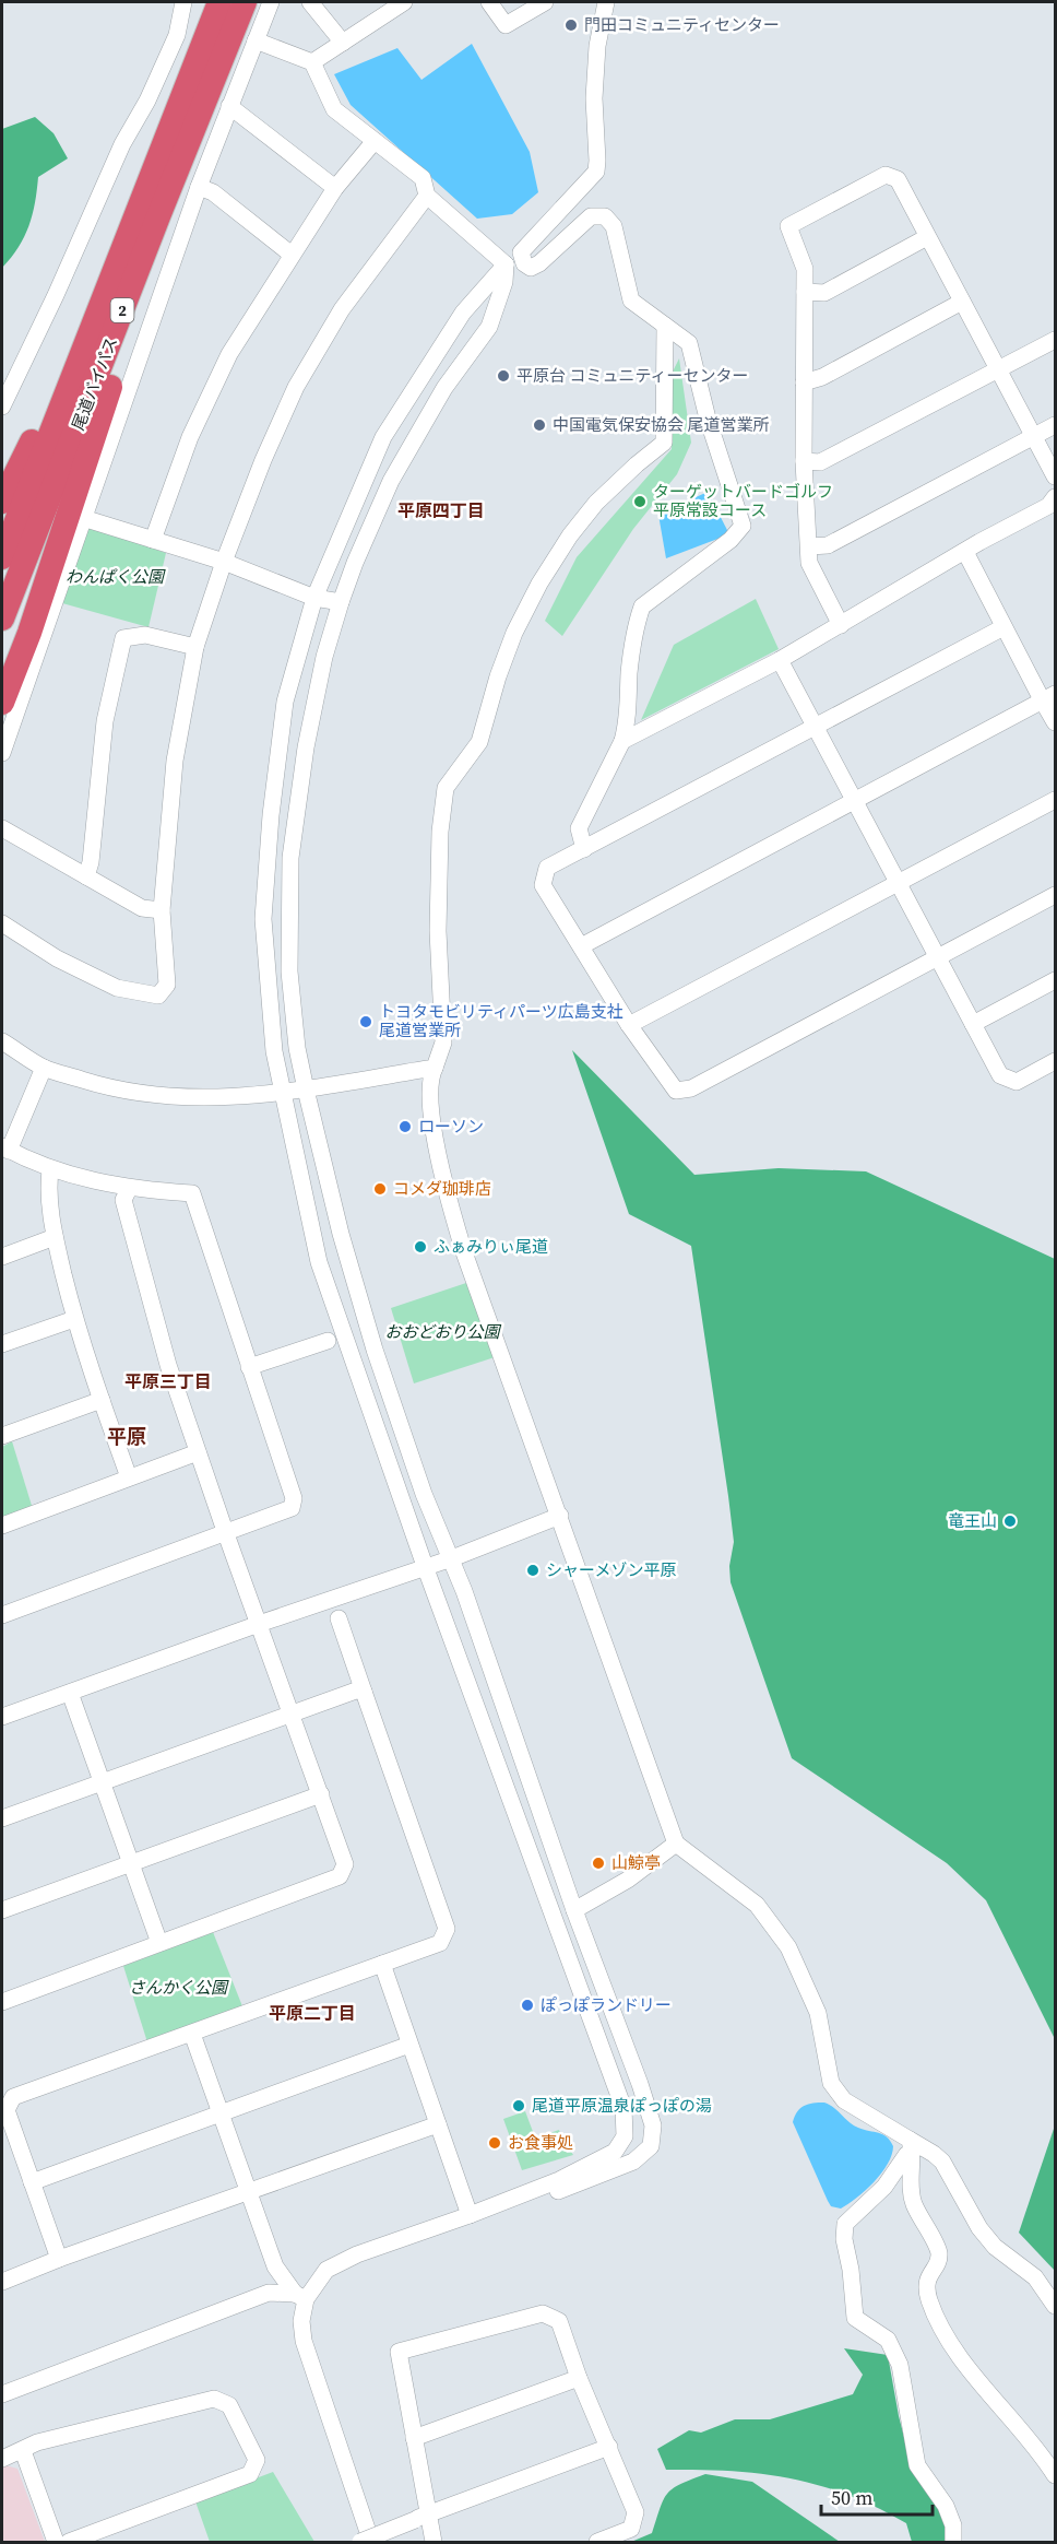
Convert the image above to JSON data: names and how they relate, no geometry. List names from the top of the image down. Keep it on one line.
{"streets":{"highway":["2","尾道バイパス"]},"districts":["平原四丁目","平原三丁目","平原","平原二丁目"],"parks":["わんぱく公園","おおどおり公園","さんかく公園"],"places":["門田コミュニティセンター","平原台 コミュニティーセンター","中国電気保安協会 尾道営業所","ターゲットバードゴルフ 平原常設コース","トヨタモビリティパーツ広島支社 尾道営業所","ローソン","コメダ珈琲店","ふぁみりぃ尾道","竜王山","シャーメゾン平原","山鯨亭","ぽっぽランドリー","尾道平原温泉ぽっぽの湯","お食事処"],"scale_bar":"50 m"}
